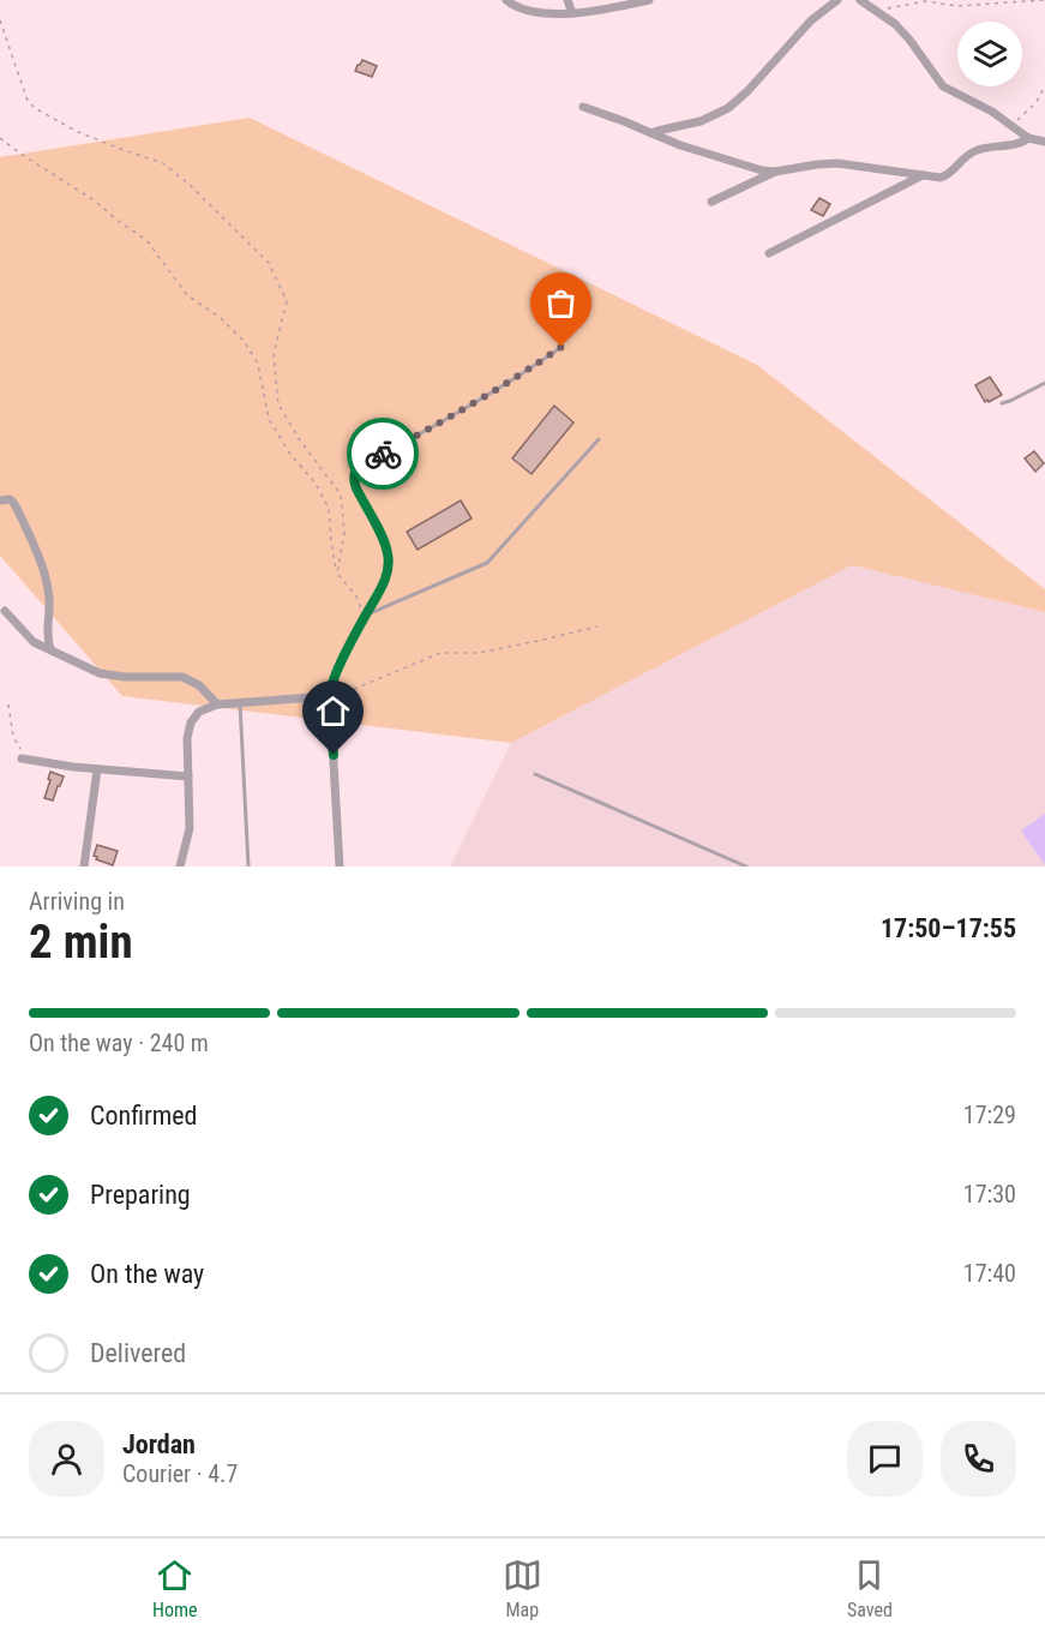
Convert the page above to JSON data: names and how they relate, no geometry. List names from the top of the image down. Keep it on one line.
{"page":{"heading":["2 min","Arriving in","17:50–17:55"],"panel":["Jordan","Courier · 4.7"],"bar":"On the way · 240 m","list":[["Confirmed","17:29"],["Preparing","17:30"],["On the way","17:40"],"Delivered"],"tabs":["Home","Map","Saved"]}}
